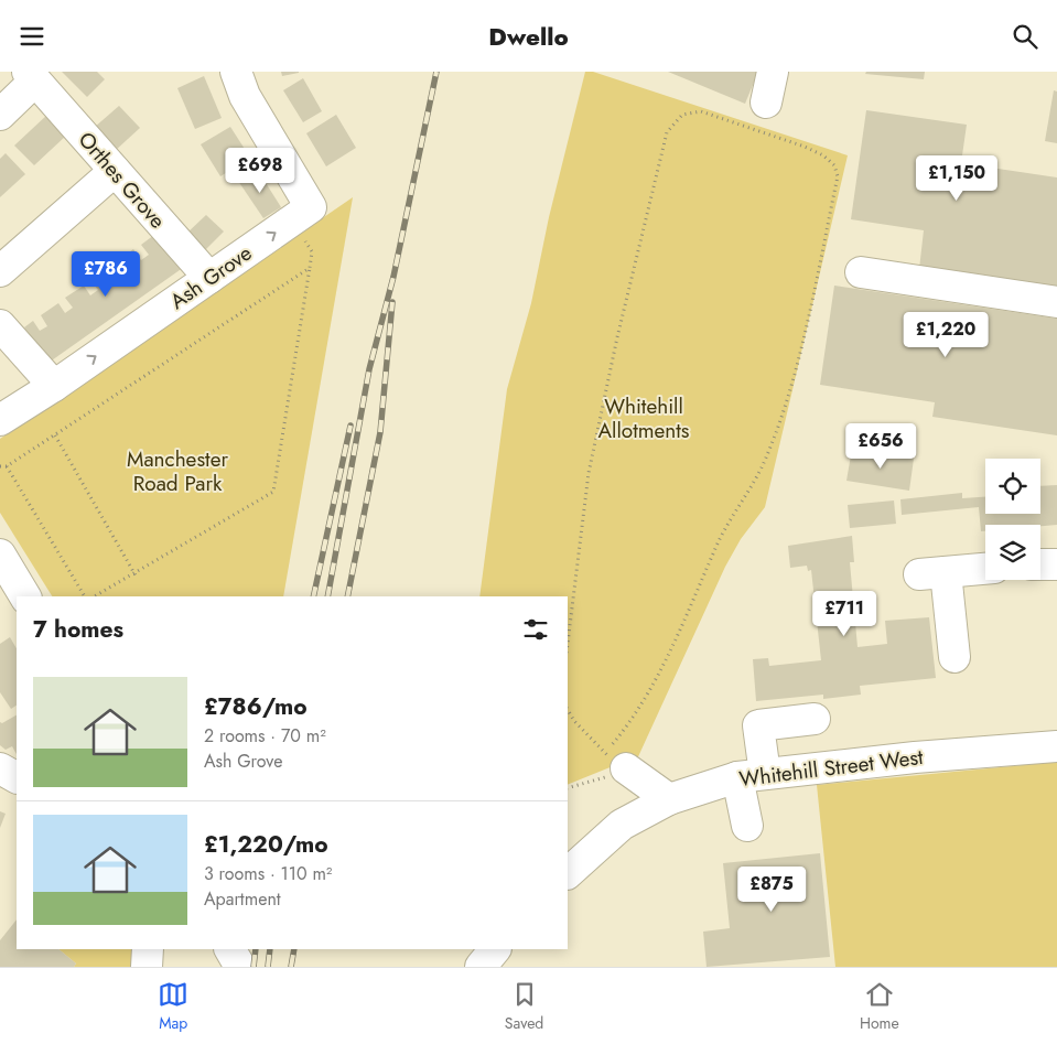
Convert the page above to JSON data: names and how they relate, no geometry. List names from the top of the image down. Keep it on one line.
{"streets":{"street":["Orthes Grove","Ash Grove","Whitehill Street West"]},"crossings":[["Orthes Grove","Ash Grove"]],"parks":["Whitehill Allotments","Manchester Road Park"],"page":{"header":"Dwello","price":["£698","£1,150","£786","£1,220","£656","£711","£875"],"heading":"7 homes","list":[{"name":"£786/mo","note":"2 rooms · 70 m² · Ash Grove"},{"name":"£1,220/mo","note":"3 rooms · 110 m² · Apartment"}],"tabs":["Map","Saved","Home"]}}
